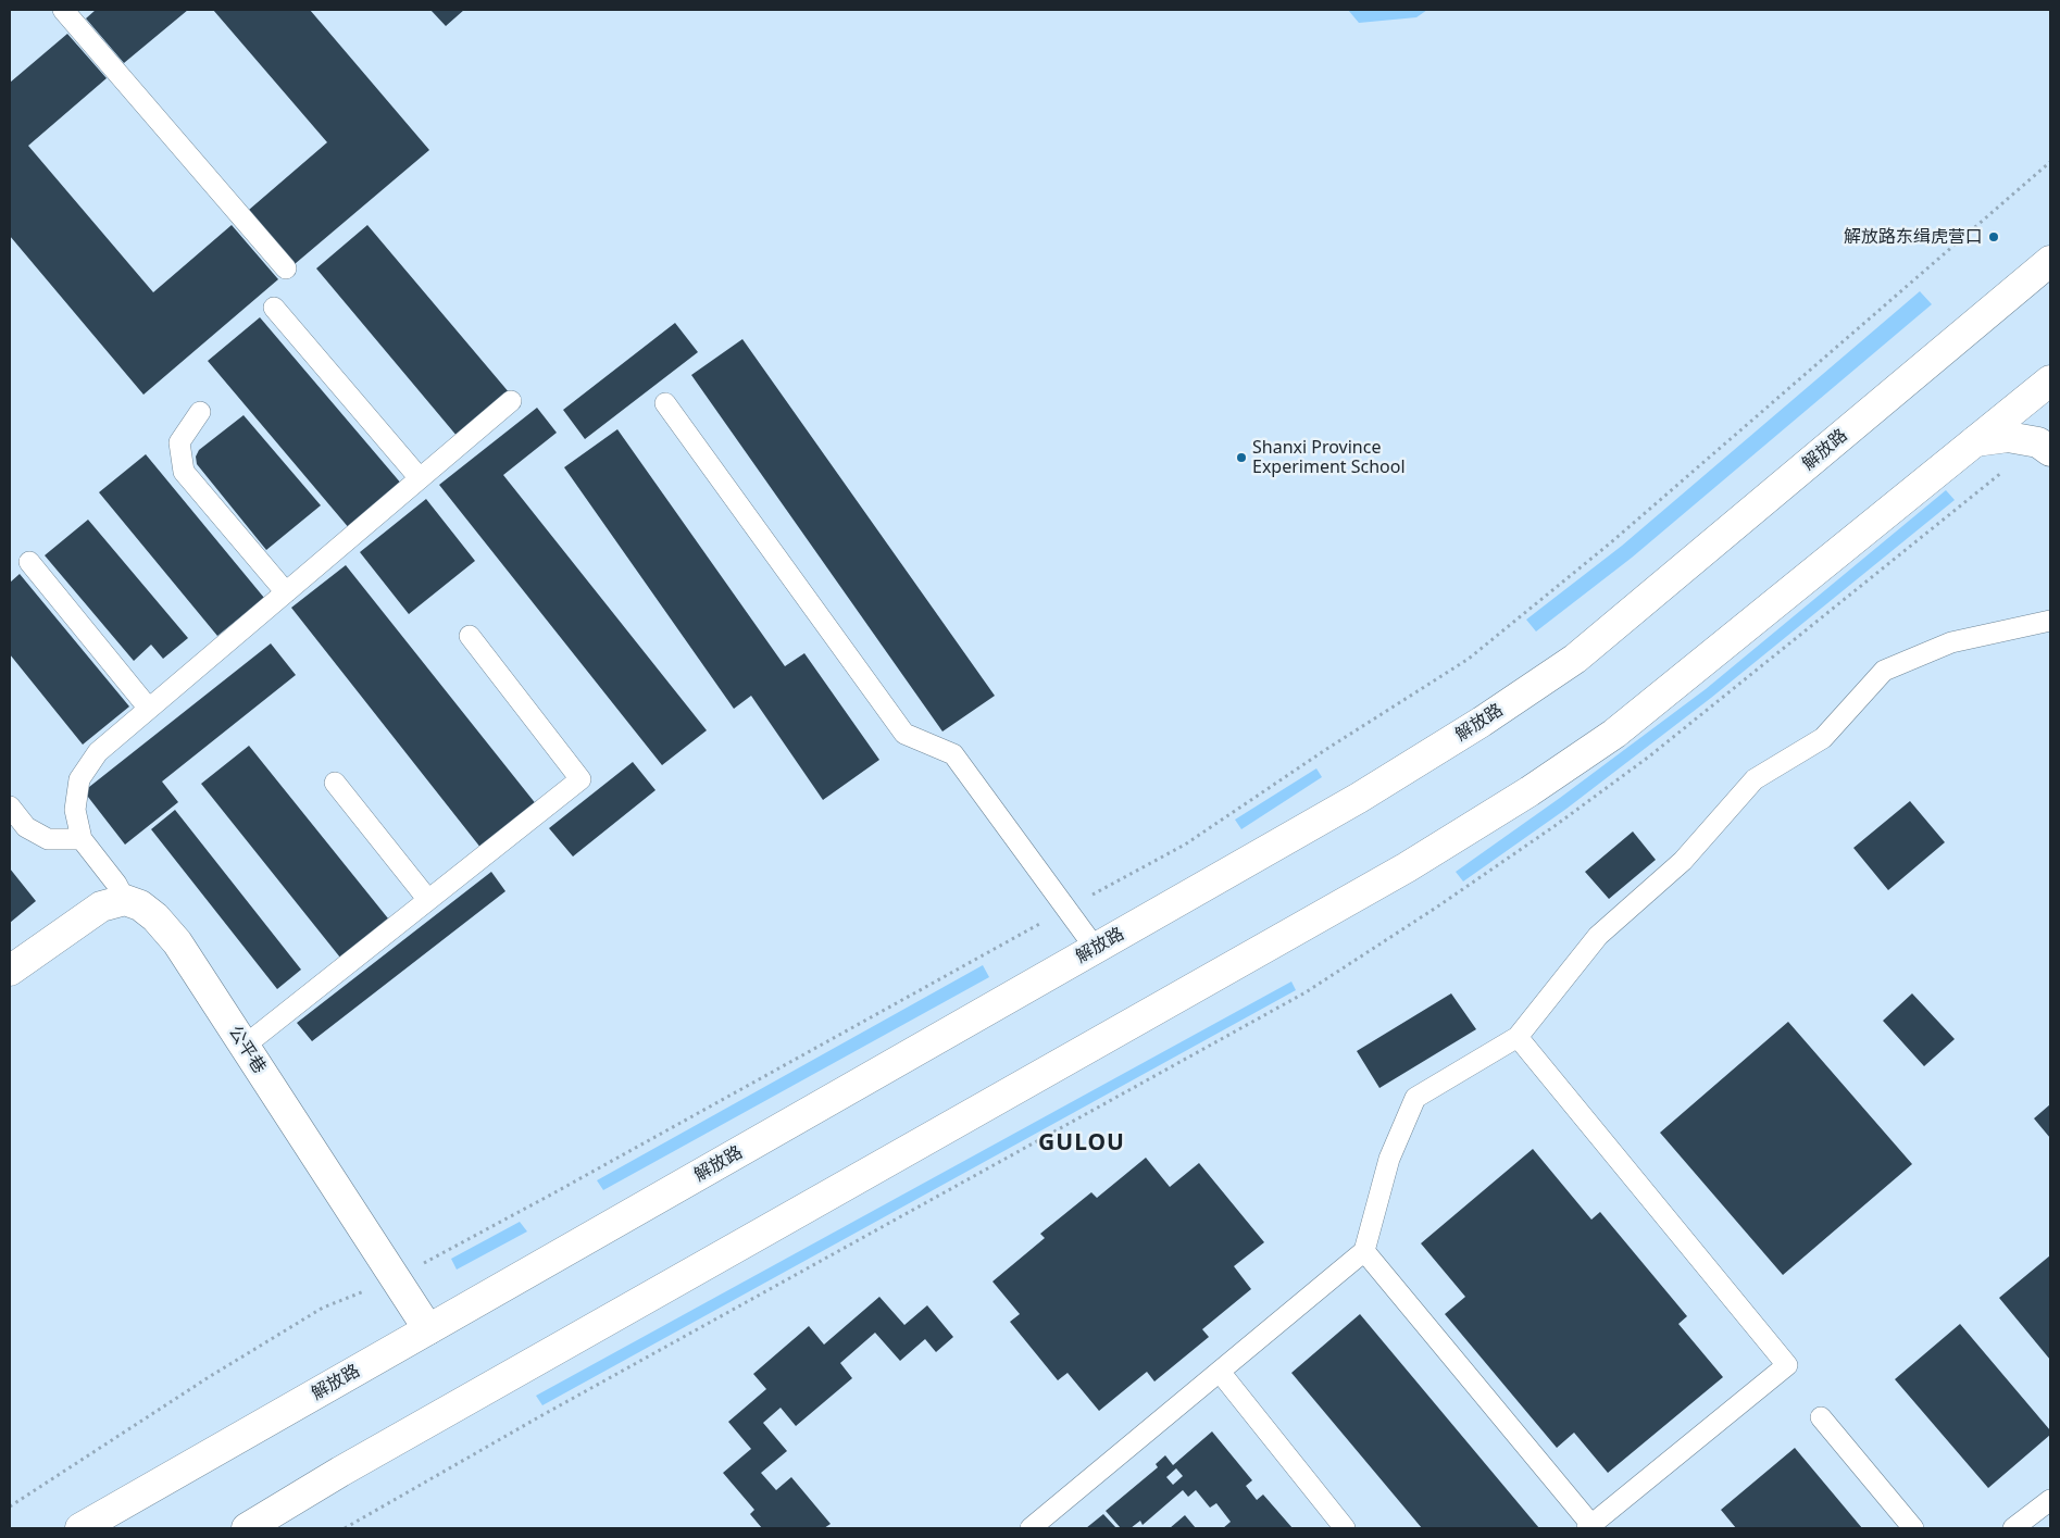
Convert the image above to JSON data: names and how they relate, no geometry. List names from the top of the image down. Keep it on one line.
{"streets":{"main road":["解放路","公平巷"]},"crossings":[["解放路","公平巷"]],"districts":["GULOU"],"places":["解放路东缉虎营口","Shanxi Province Experiment School"]}
